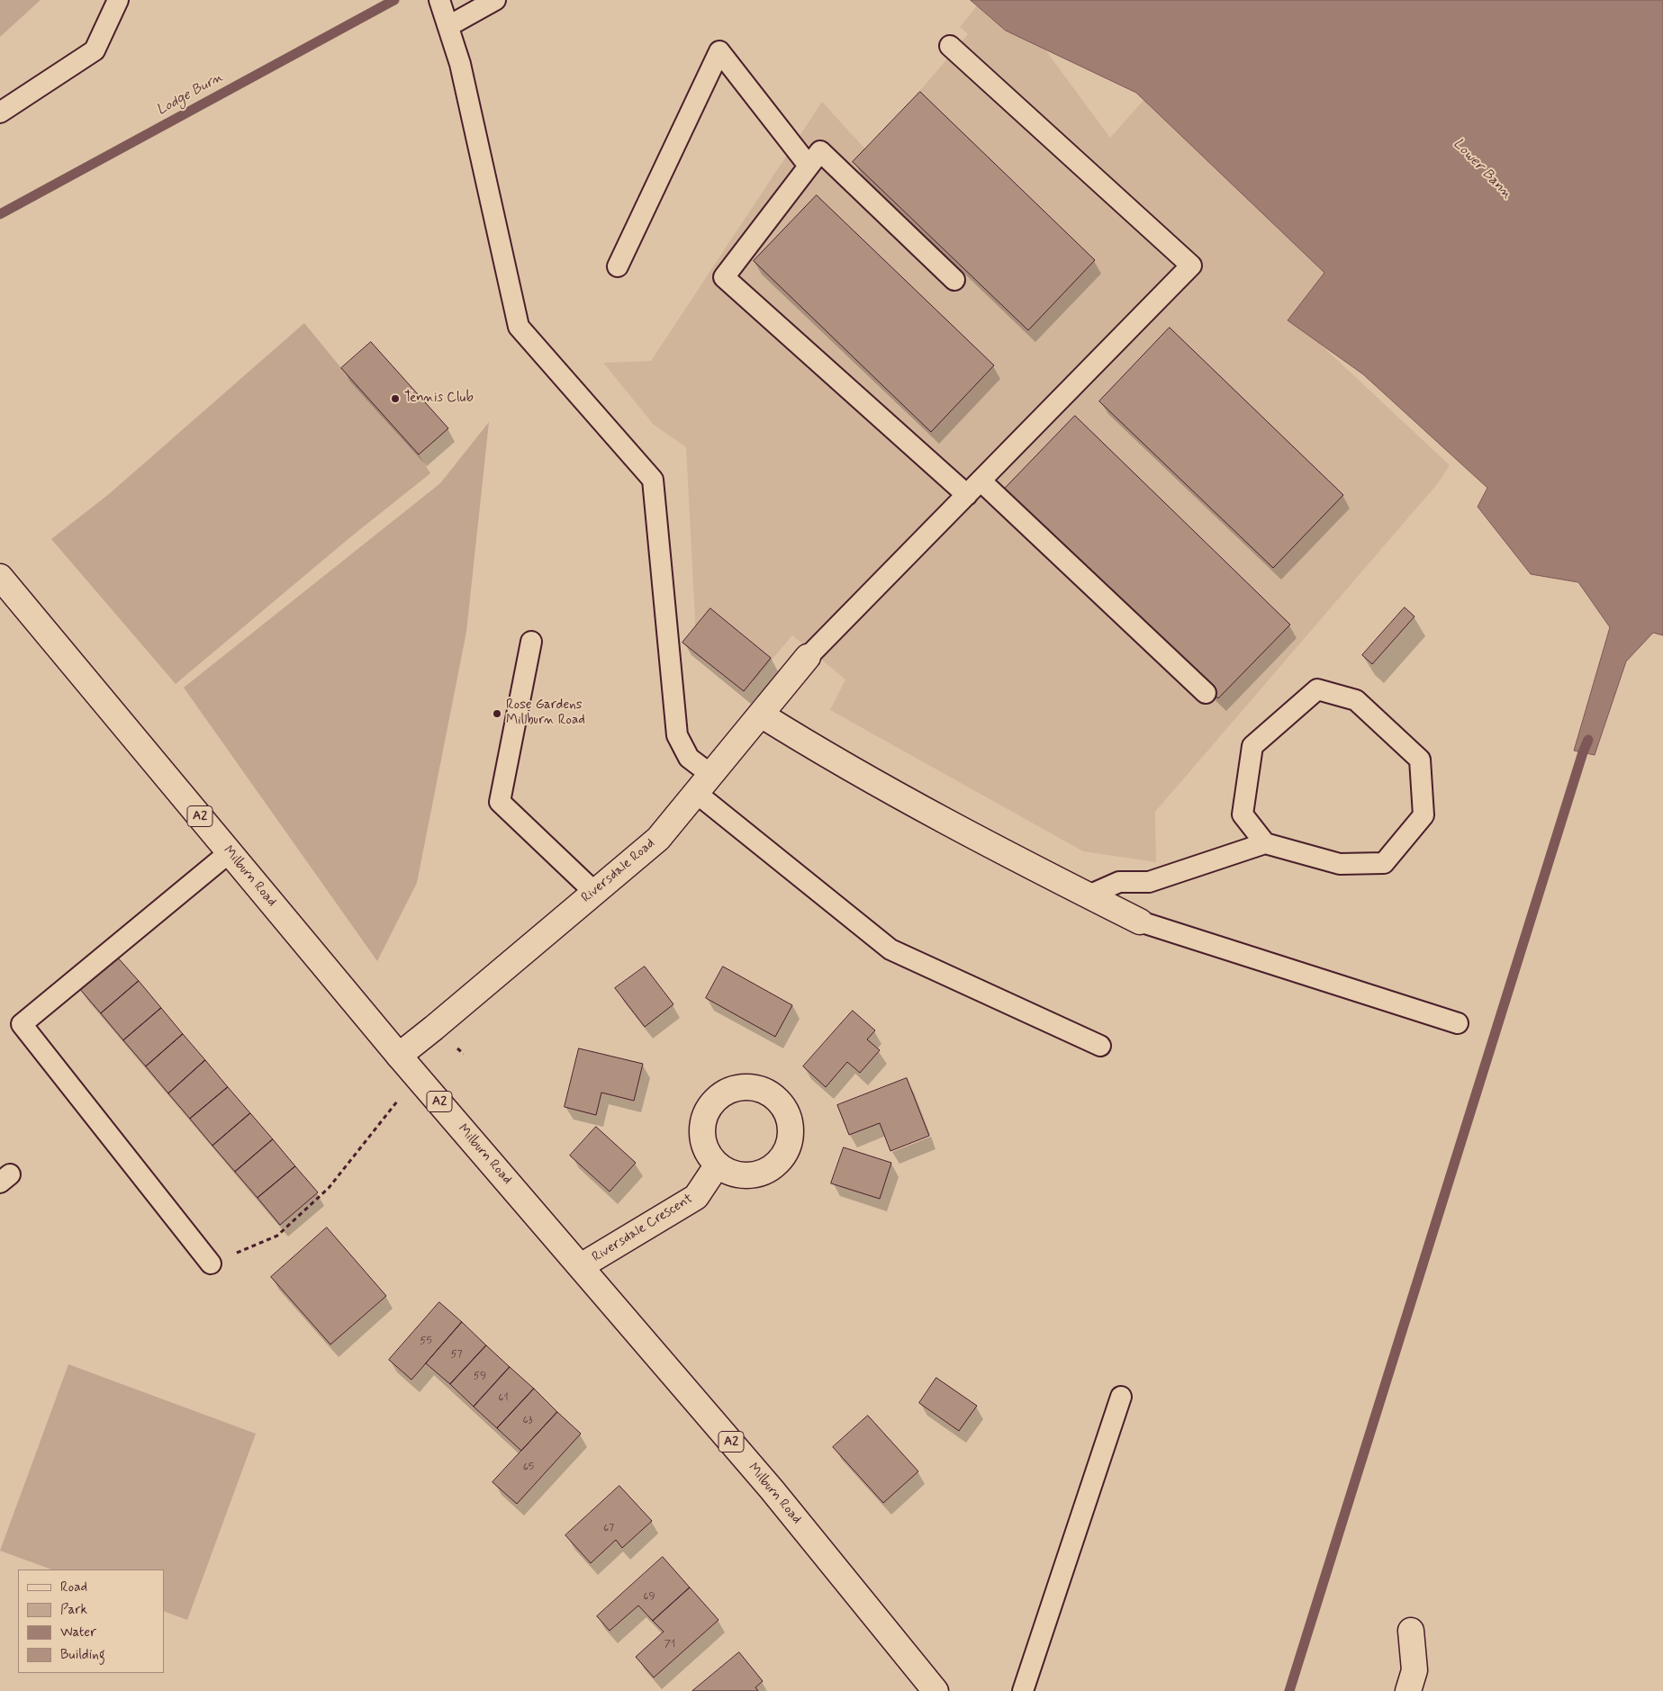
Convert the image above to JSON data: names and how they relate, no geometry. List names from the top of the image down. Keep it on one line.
{"streets":{"main road":["A2","Riversdale Road","Milburn Road","Riversdale Crescent"]},"crossings":[["Riversdale Road","Milburn Road"],["Milburn Road","Riversdale Crescent"]],"water":["Lodge Burn","Lower Bann"],"places":["Tennis Club","Rose Gardens Millburn Road"],"house_numbers":["55","57","59","61","63","65","67","69","71"],"legend":["Road","Park","Water","Building"]}
